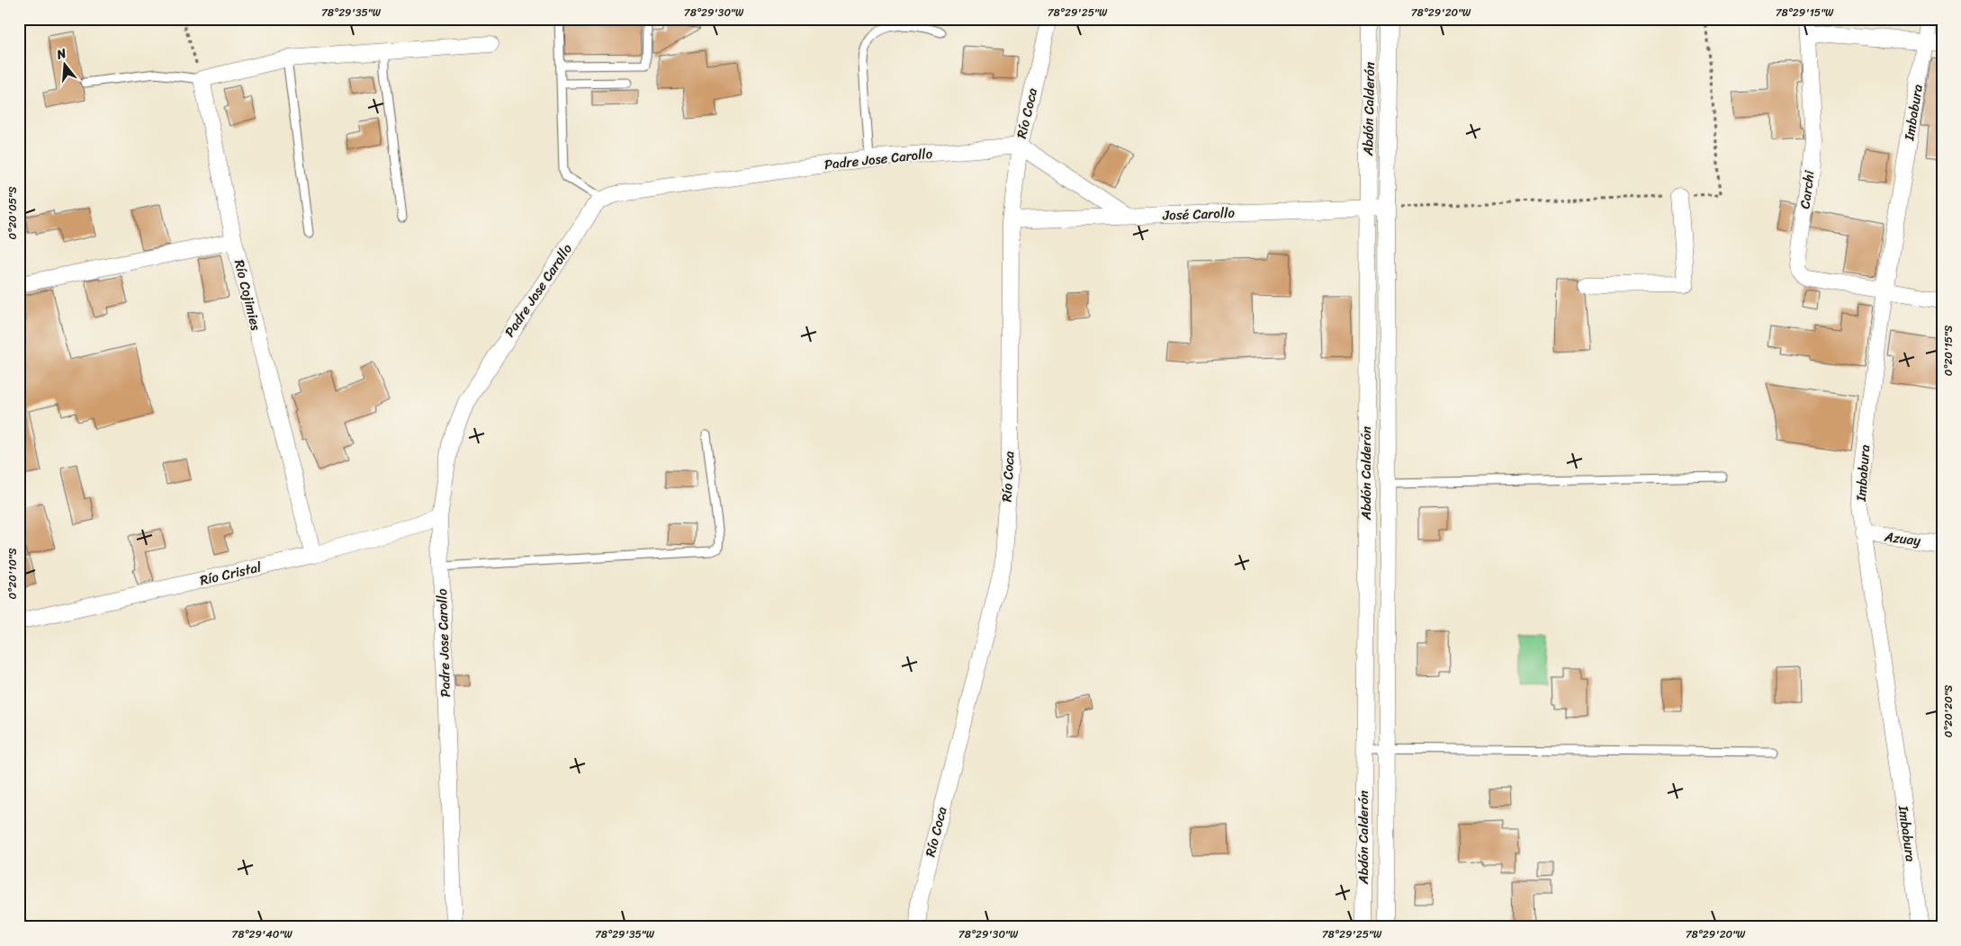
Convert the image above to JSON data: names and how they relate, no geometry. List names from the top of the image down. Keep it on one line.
{"streets":{"street":["Abdón Calderón","Imbabura","Río Coca","Padre Jose Carollo","Carchi","José Carollo","Río Cojimies","Azuay","Río Cristal"]},"crossings":[["Abdón Calderón","José Carollo"],["Imbabura","Carchi"],["Imbabura","Azuay"],["Río Coca","Padre Jose Carollo"],["Río Coca","José Carollo"],["Padre Jose Carollo","Río Cristal"],["Río Cojimies","Río Cristal"]],"north":"top","coordinates":["78°29'35\"W","78°29'30\"W","78°29'25\"W","78°29'20\"W","78°29'15\"W","0°20'05\"S","0°20'15\"S","0°20'10\"S","0°20'20\"S","78°29'40\"W"]}
